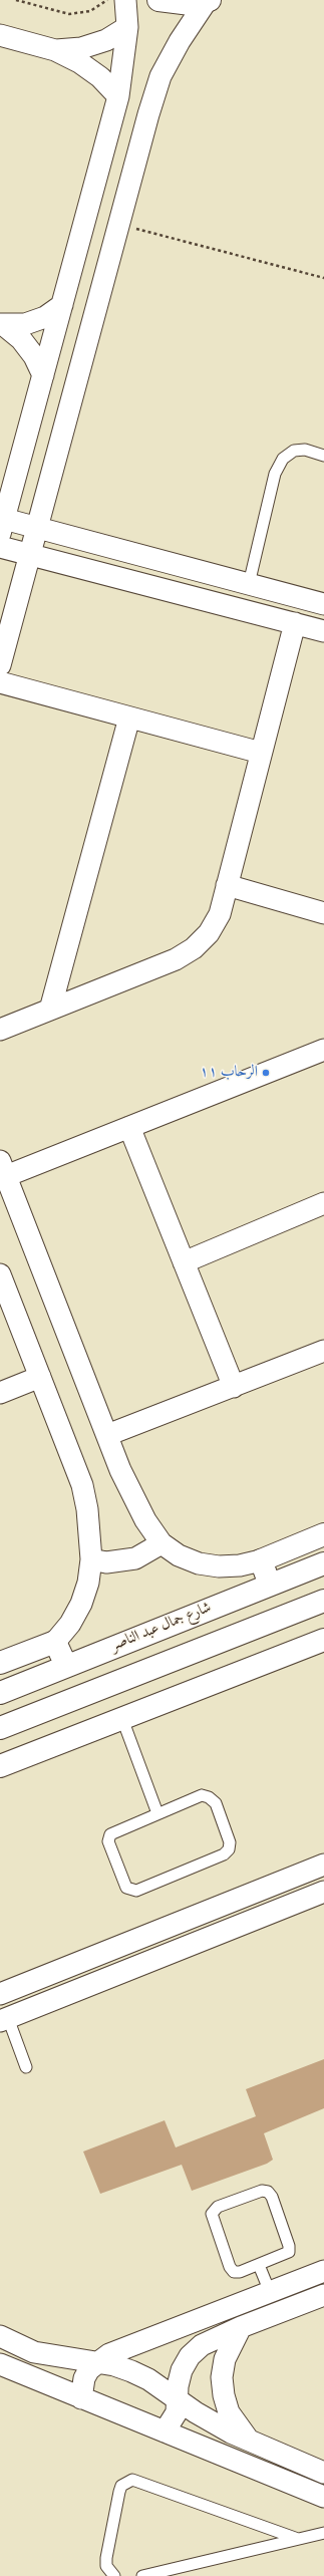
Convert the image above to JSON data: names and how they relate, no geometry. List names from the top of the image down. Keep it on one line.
{"streets":{"main road":["شارع جمال عبد الناصر"]},"places":["الرحاب ١١"]}
